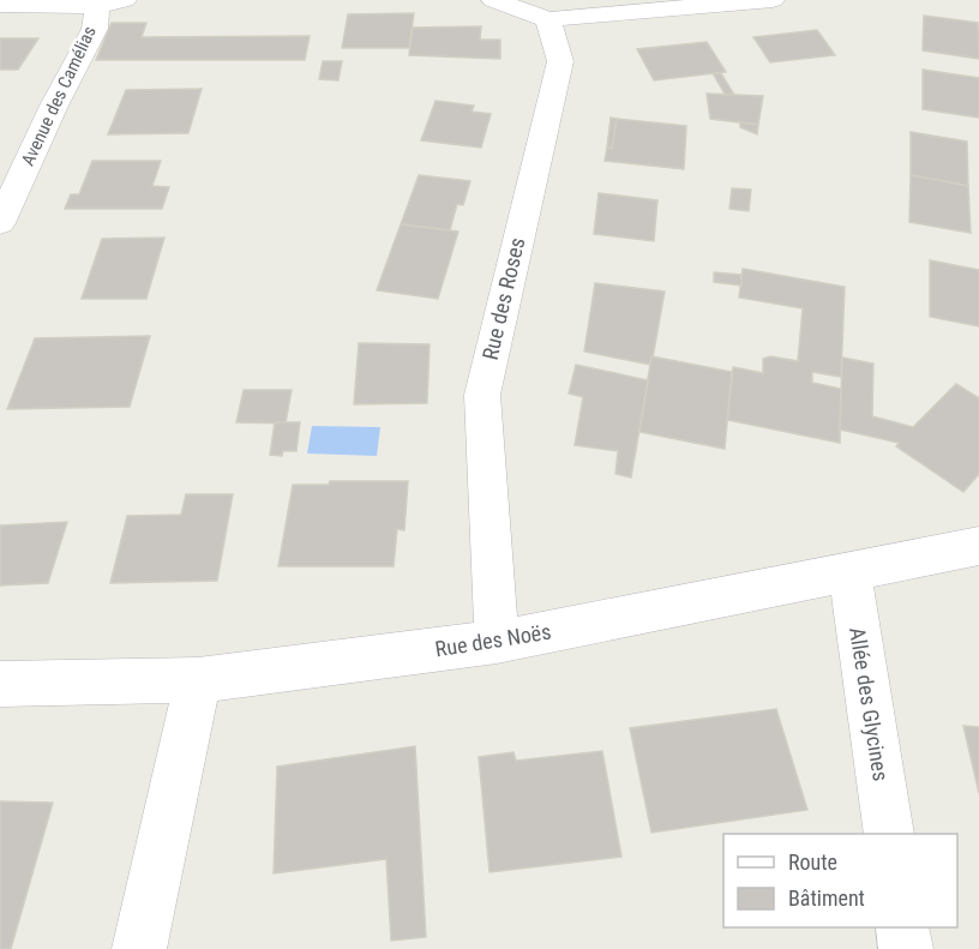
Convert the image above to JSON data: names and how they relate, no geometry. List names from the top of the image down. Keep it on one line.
{"streets":{"street":["Avenue des Camélias","Rue des Roses","Rue des Noës","Allée des Glycines"]},"crossings":[["Rue des Roses","Rue des Noës"],["Rue des Noës","Allée des Glycines"]],"legend":["Route","Bâtiment"]}
